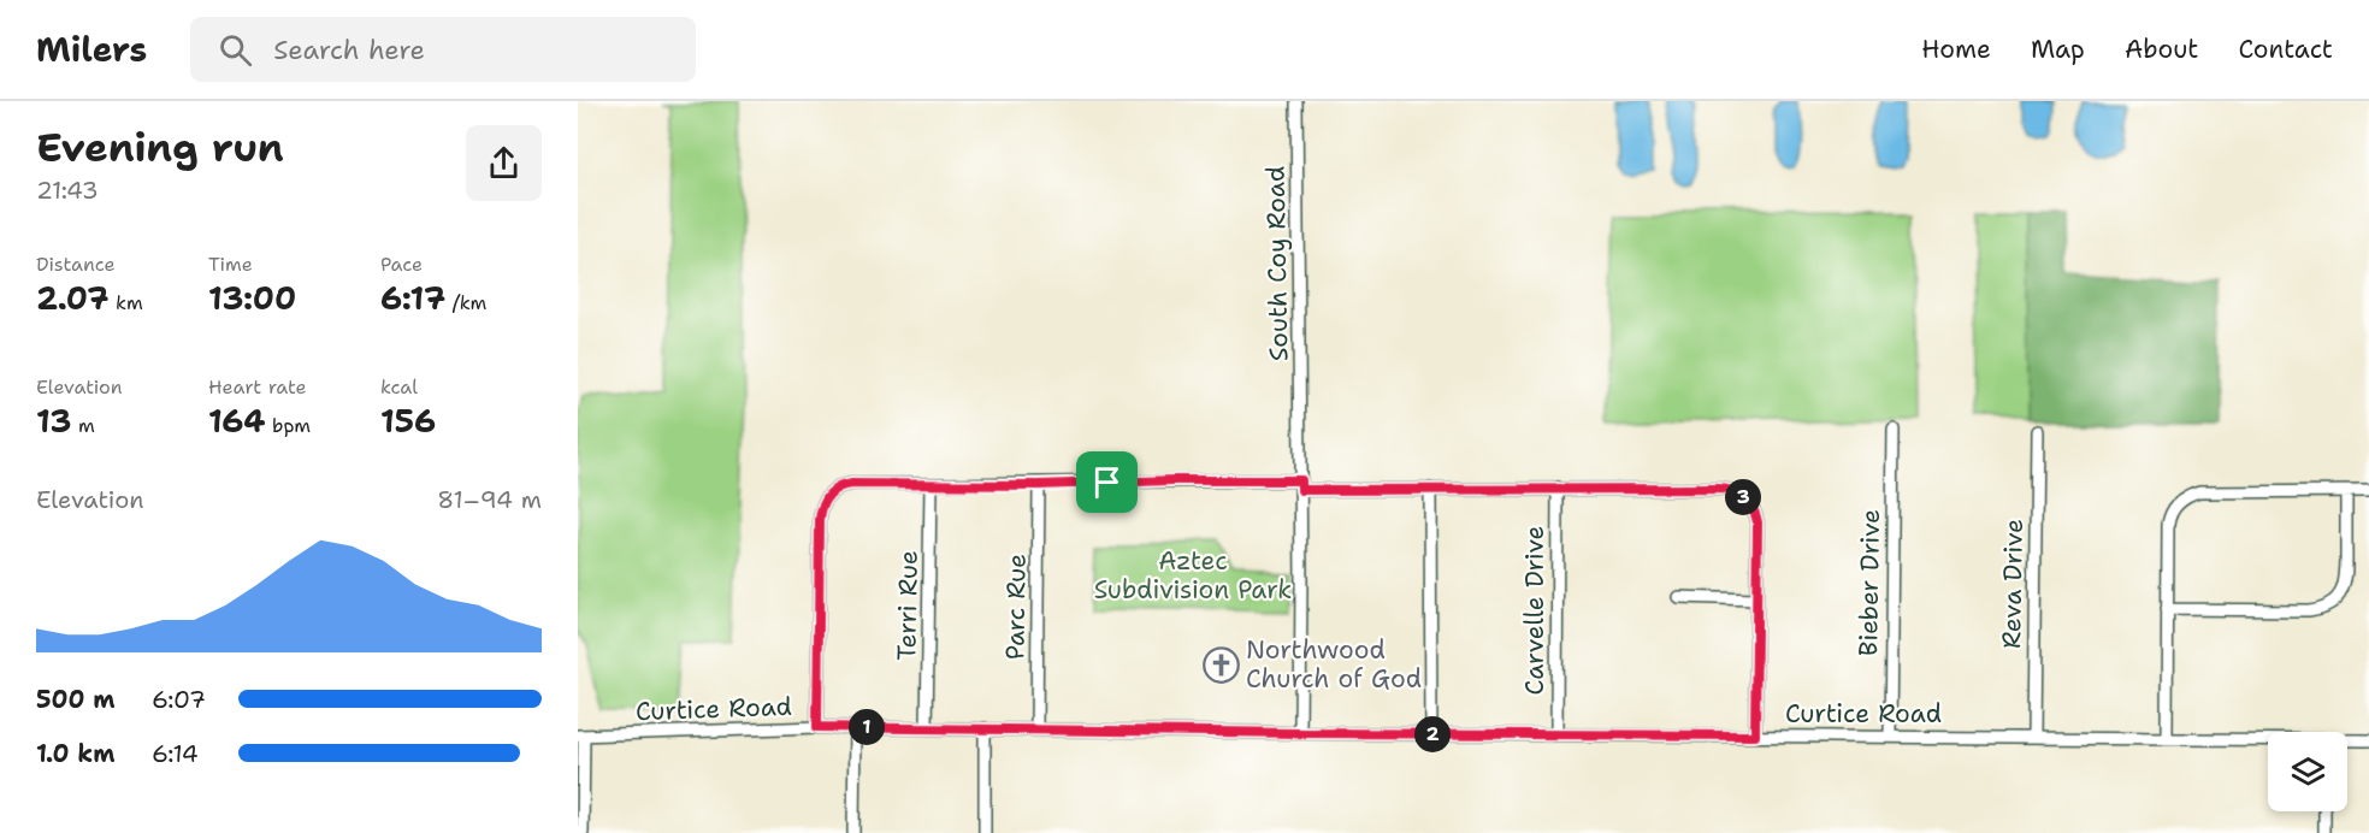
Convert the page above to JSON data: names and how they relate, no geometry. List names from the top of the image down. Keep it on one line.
{"streets":{"street":["South Coy Road","Bieber Drive","Reva Drive","Terri Rue","Parc Rue","Carvelle Drive","Curtice Road"]},"crossings":[["South Coy Road","Curtice Road"],["Bieber Drive","Curtice Road"],["Reva Drive","Curtice Road"],["Terri Rue","Curtice Road"],["Parc Rue","Curtice Road"],["Carvelle Drive","Curtice Road"]],"parks":["Aztec Subdivision Park"],"places":{"church":["Northwood Church of God"]},"page":{"header":"Milers","search":"Search here","nav":["Home","Map","About","Contact"],"heading":["Evening run","21:43"],"stats":[["Distance","2.07 km"],["Time","13:00"],["Pace","6:17 /km"],["Elevation","13 m"],["Heart rate","164 bpm"],["kcal","156"]],"chart":["Elevation","81–94 m"],"pins":["3","1","2"],"list":[{"name":"500 m","note":"6:07"},{"name":"1.0 km","note":"6:14"}]}}
